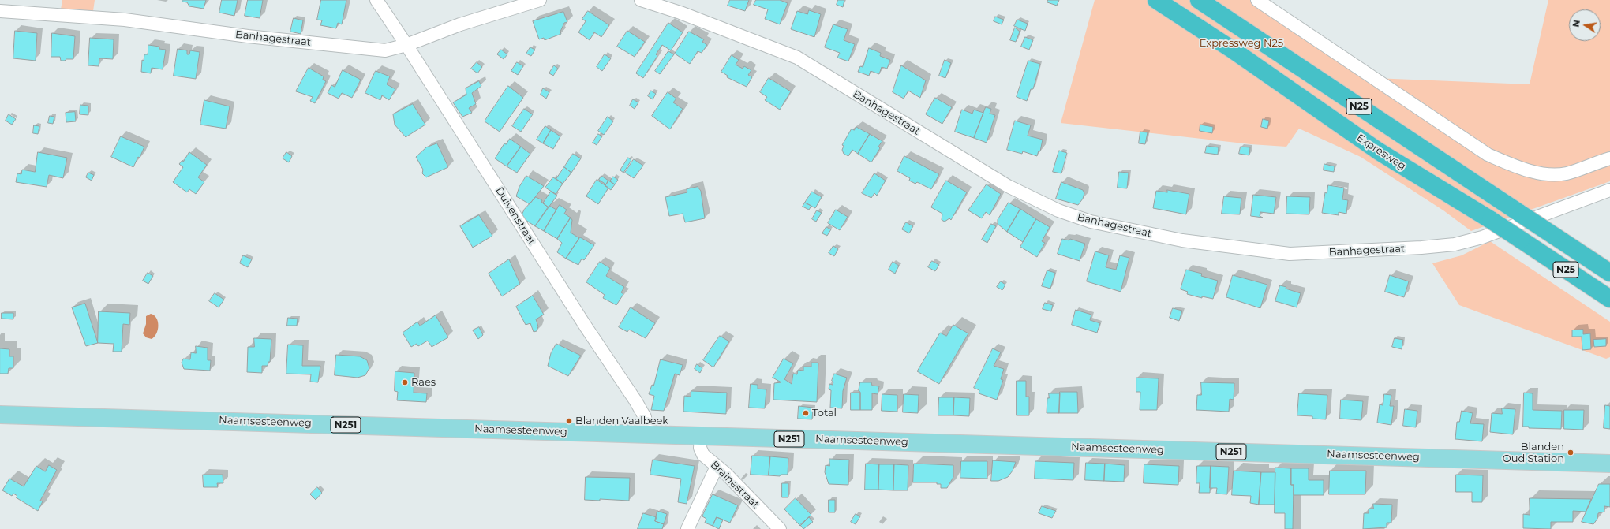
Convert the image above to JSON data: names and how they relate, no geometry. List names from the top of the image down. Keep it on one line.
{"streets":{"highway":["N25","Expresweg"],"main road":["Naamsesteenweg","N251"],"street":["Banhagestraat","Duivenstraat","Brainestraat"]},"crossings":[["Banhagestraat","Duivenstraat"],["Duivenstraat","Naamsesteenweg"],["Naamsesteenweg","Brainestraat"]],"parks":["Expressweg N25"],"places":["Raes","Total","Blanden Vaalbeek","Blanden Oud Station"],"north":"left"}
